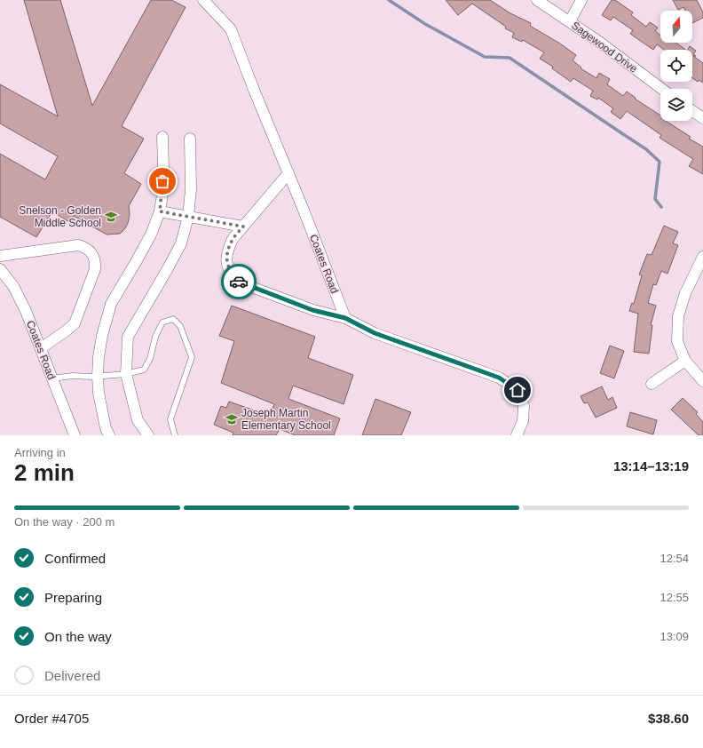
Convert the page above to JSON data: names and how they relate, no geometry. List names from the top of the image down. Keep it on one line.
{"streets":{"street":["Sagewood Drive","Coates Road"]},"places":{"school or university":["Snelson - Golden Middle School","Joseph Martin Elementary School"]},"north":"top","page":{"heading":["2 min","Arriving in","13:14–13:19"],"panel":["Order #4705","$38.60"],"bar":"On the way · 200 m","list":[["Confirmed","12:54"],["Preparing","12:55"],["On the way","13:09"],"Delivered"]}}
